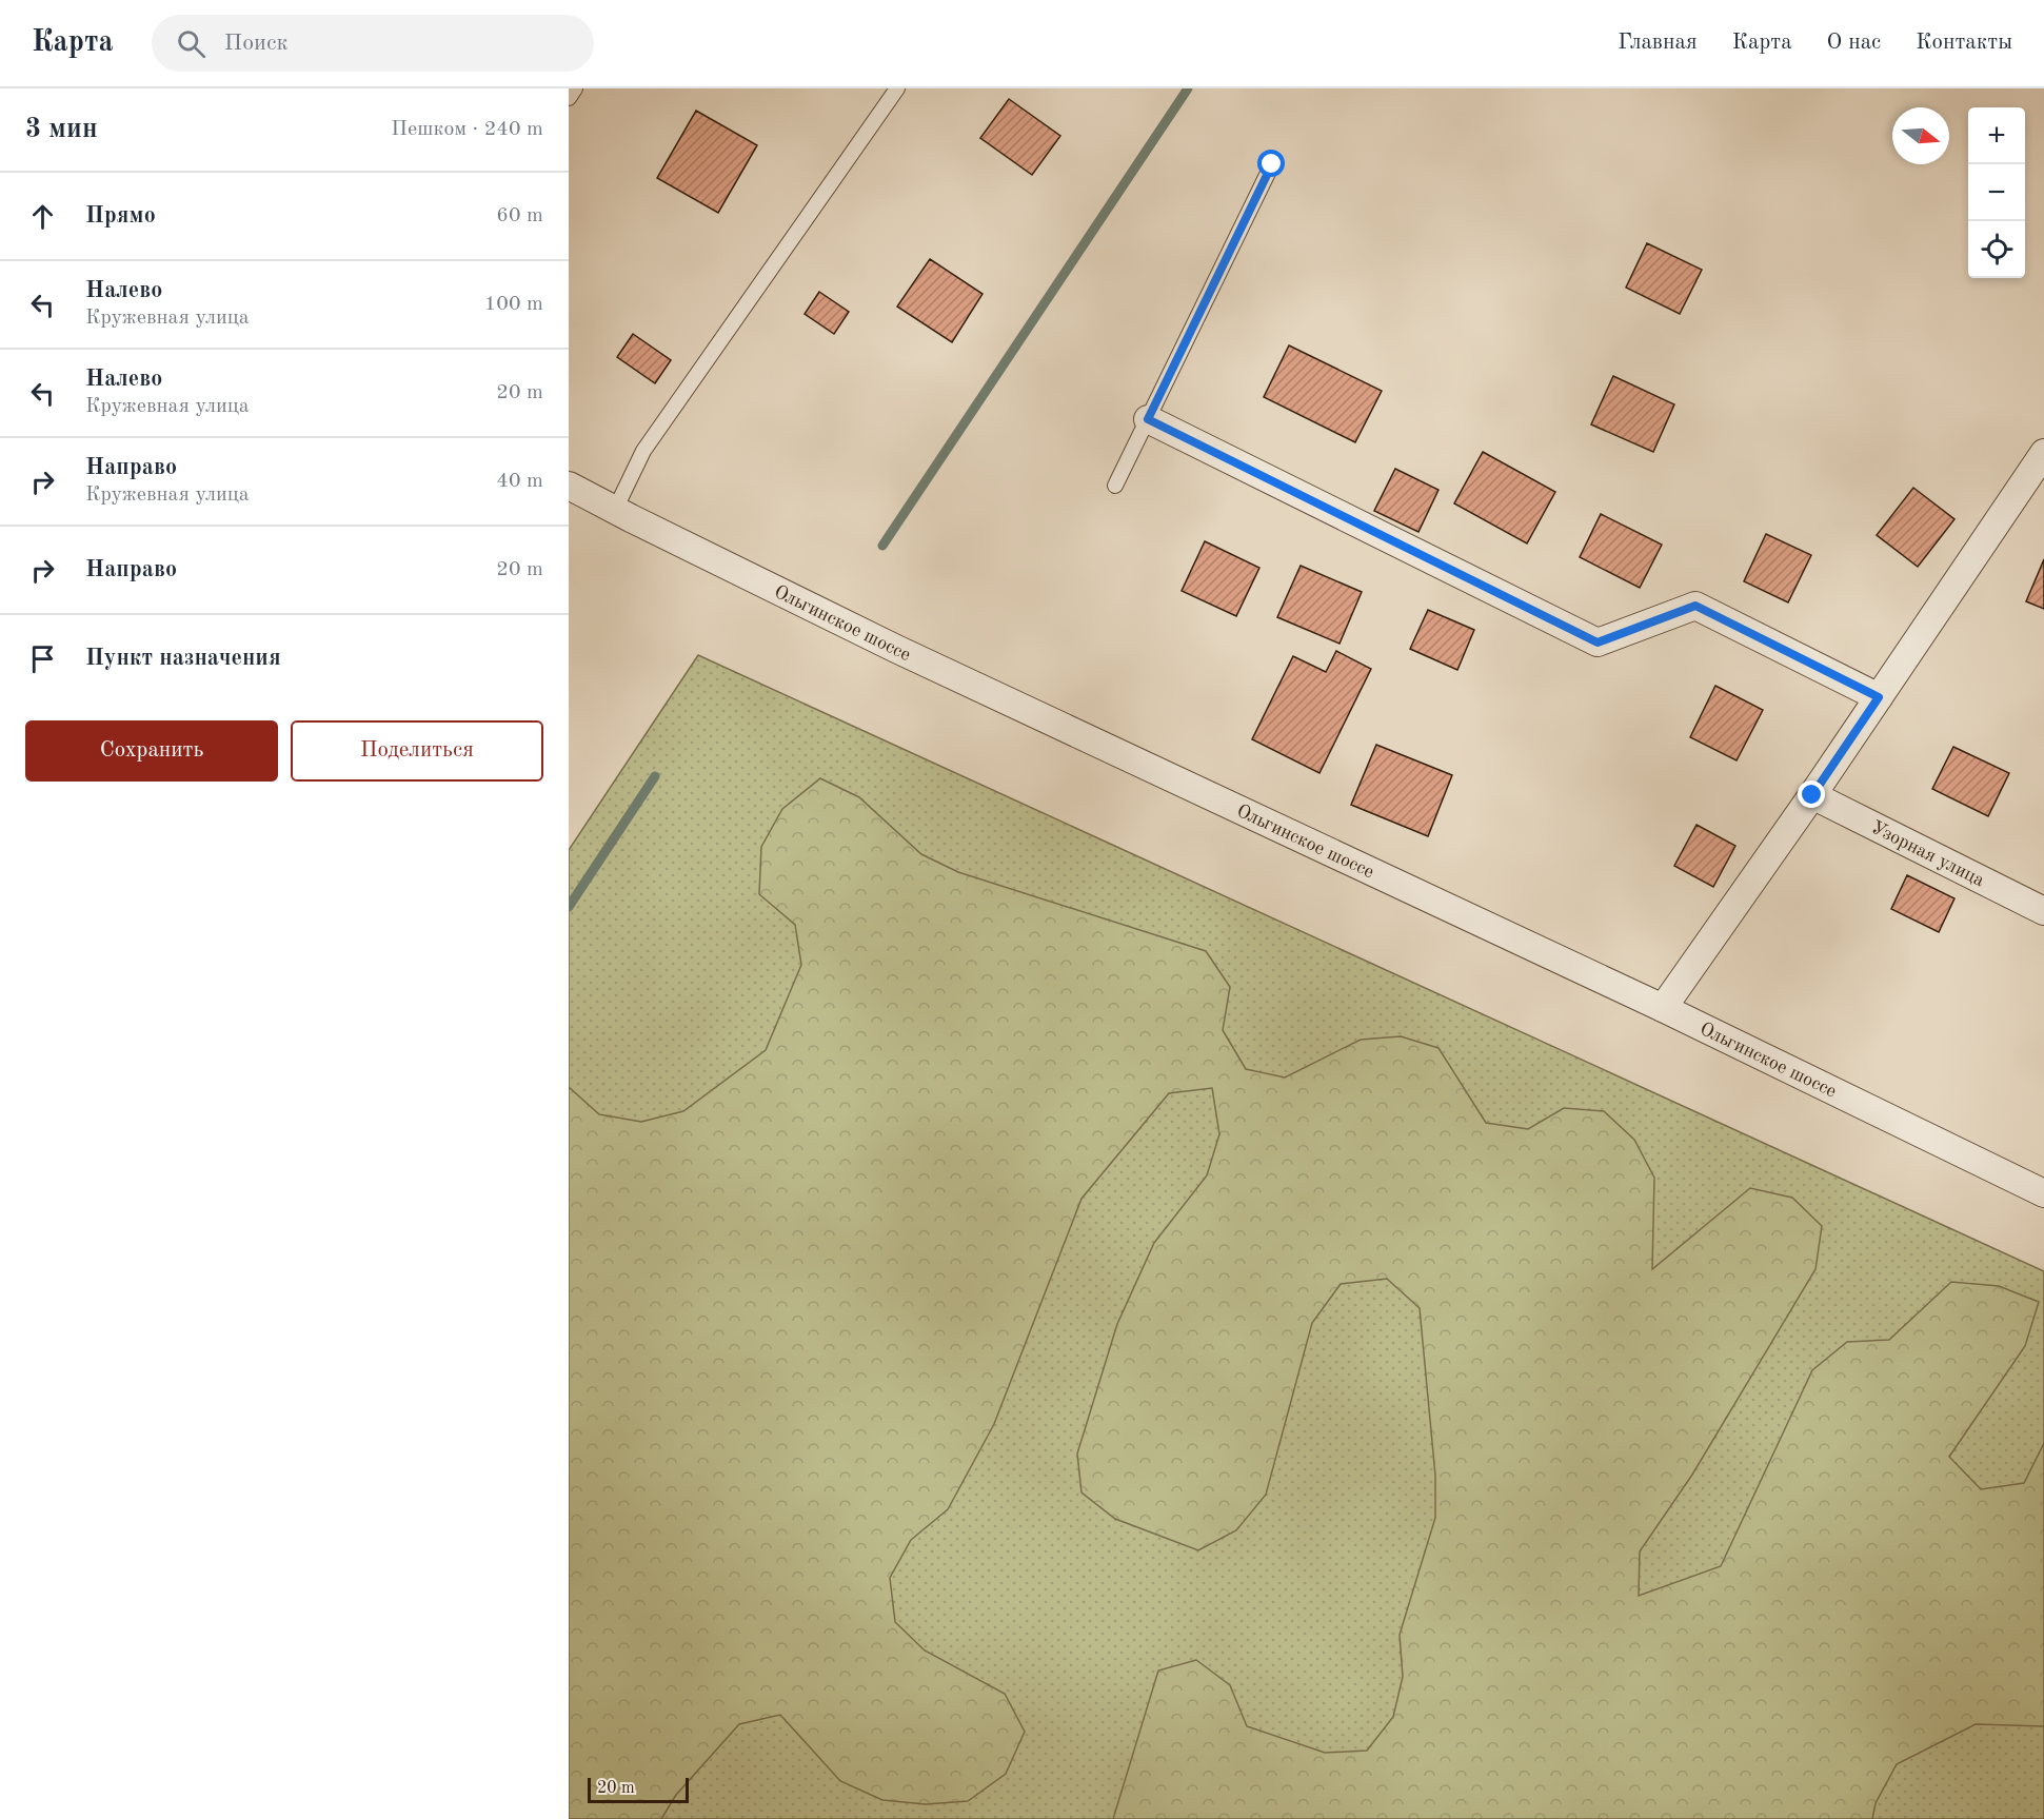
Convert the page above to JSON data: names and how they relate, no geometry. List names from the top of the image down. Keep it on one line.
{"streets":{"street":["Ольгинское шоссе","Узорная улица"]},"scale_bar":"20 m","north":"right","page":{"header":"Карта","search":"Поиск","nav":["Главная","Карта","О нас","Контакты"],"heading":["3 мин","Пешком · 240 m"],"map_buttons":["+","−"],"list":[["Прямо","60 m"],["Налево","Кружевная улица","100 m"],["Налево","Кружевная улица","20 m"],["Направо","Кружевная улица","40 m"],["Направо","20 m"],"Пункт назначения"],"buttons":["Сохранить","Поделиться"],"scale":"20 m"}}
